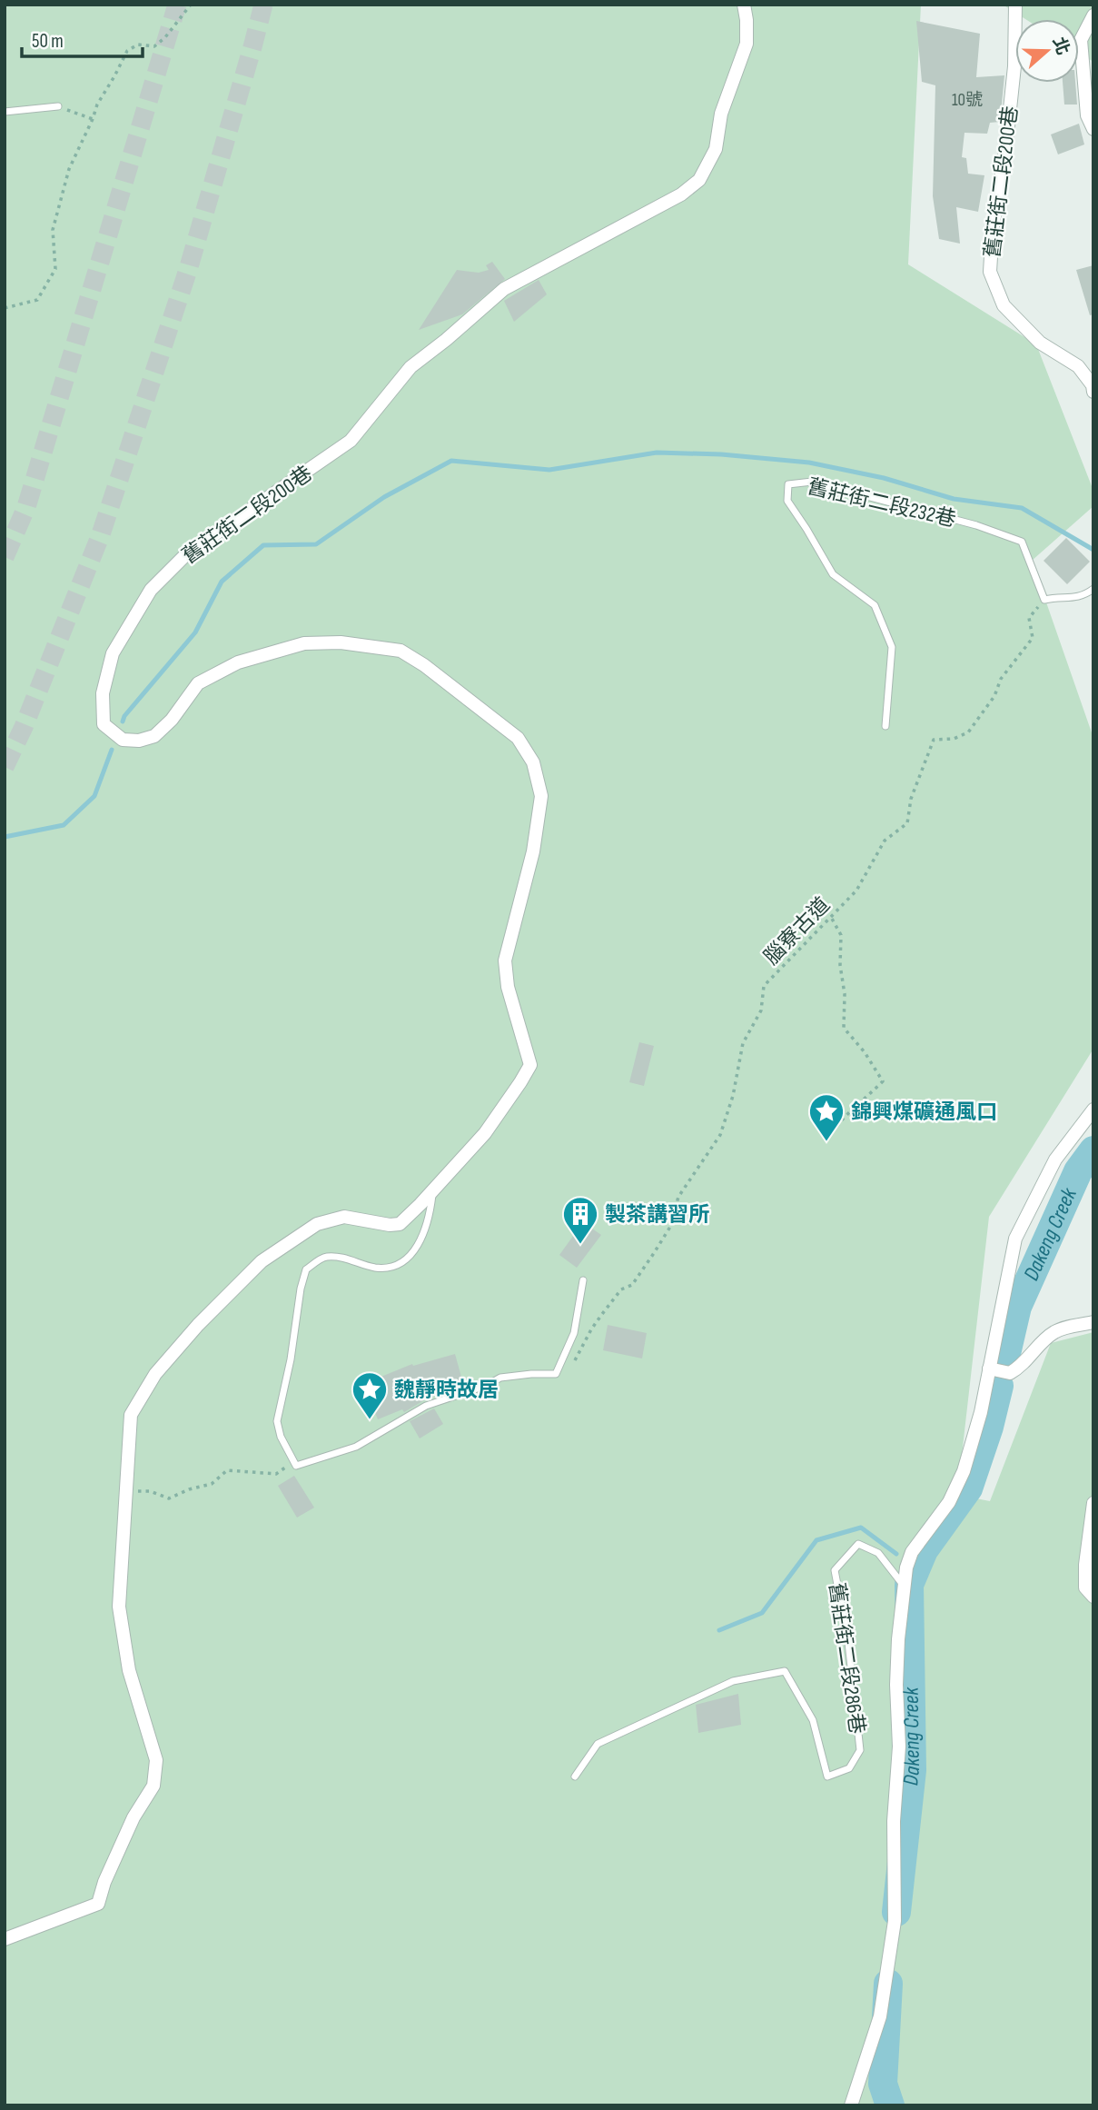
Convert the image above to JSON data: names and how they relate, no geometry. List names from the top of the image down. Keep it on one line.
{"streets":{"street":["舊莊街二段200巷"],"lane":["舊莊街二段232巷","舊莊街二段286巷"],"path":["腦寮古道"]},"crossings":[["舊莊街二段232巷","腦寮古道"]],"water":["Dakeng Creek"],"places":{"place":["錦興煤礦通風口","魏靜時故居"],"building":["製茶講習所"]},"house_numbers":["10號"],"scale_bar":"50 m","north":"right"}
